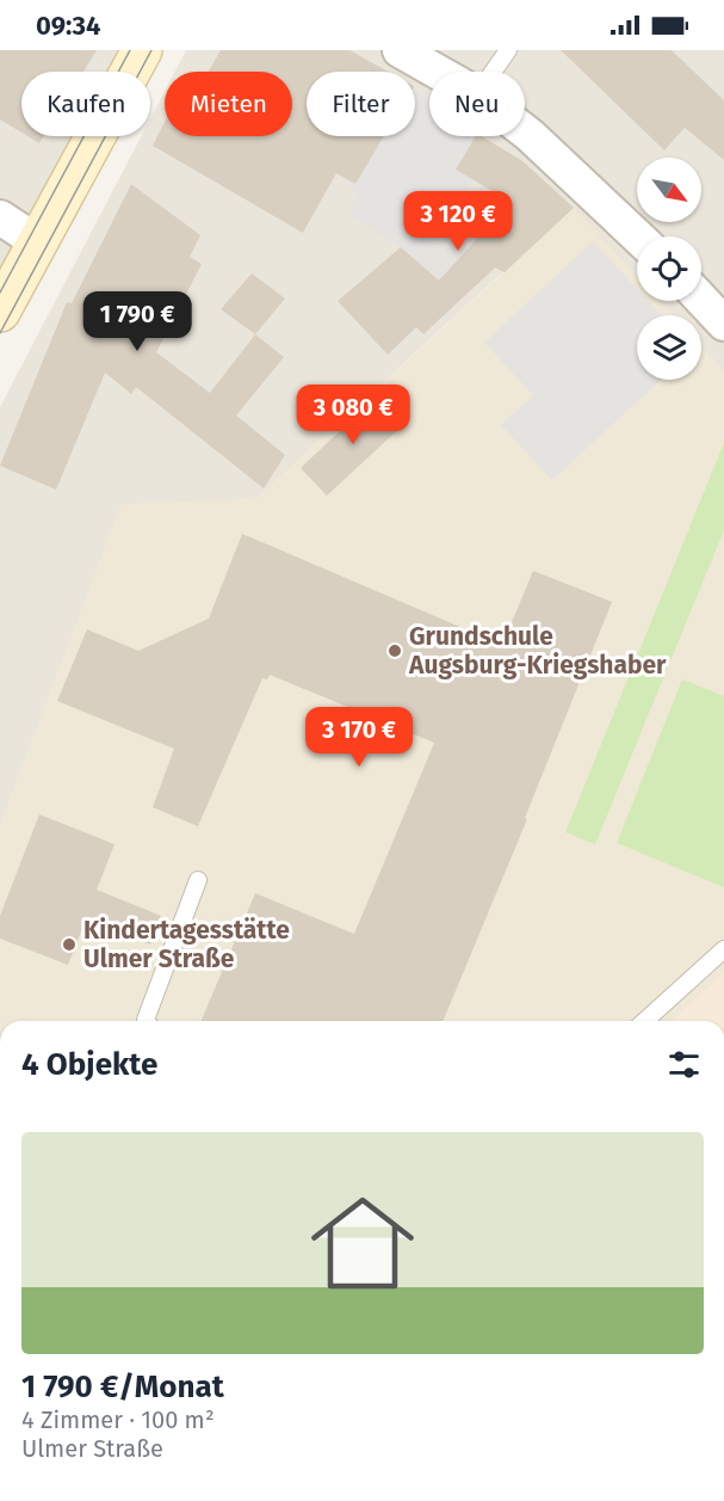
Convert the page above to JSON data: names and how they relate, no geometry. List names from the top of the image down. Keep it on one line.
{"places":["Grundschule Augsburg-Kriegshaber","Kindertagesstätte Ulmer Straße"],"north":"bottom right","page":{"status":"09:34","chip":["Kaufen","Mieten","Filter","Neu"],"price":["3 120 €","1 790 €","3 080 €","3 170 €"],"heading":"4 Objekte","list":[{"name":"1 790 €/Monat","note":"4 Zimmer · 100 m² · Ulmer Straße"}]}}
